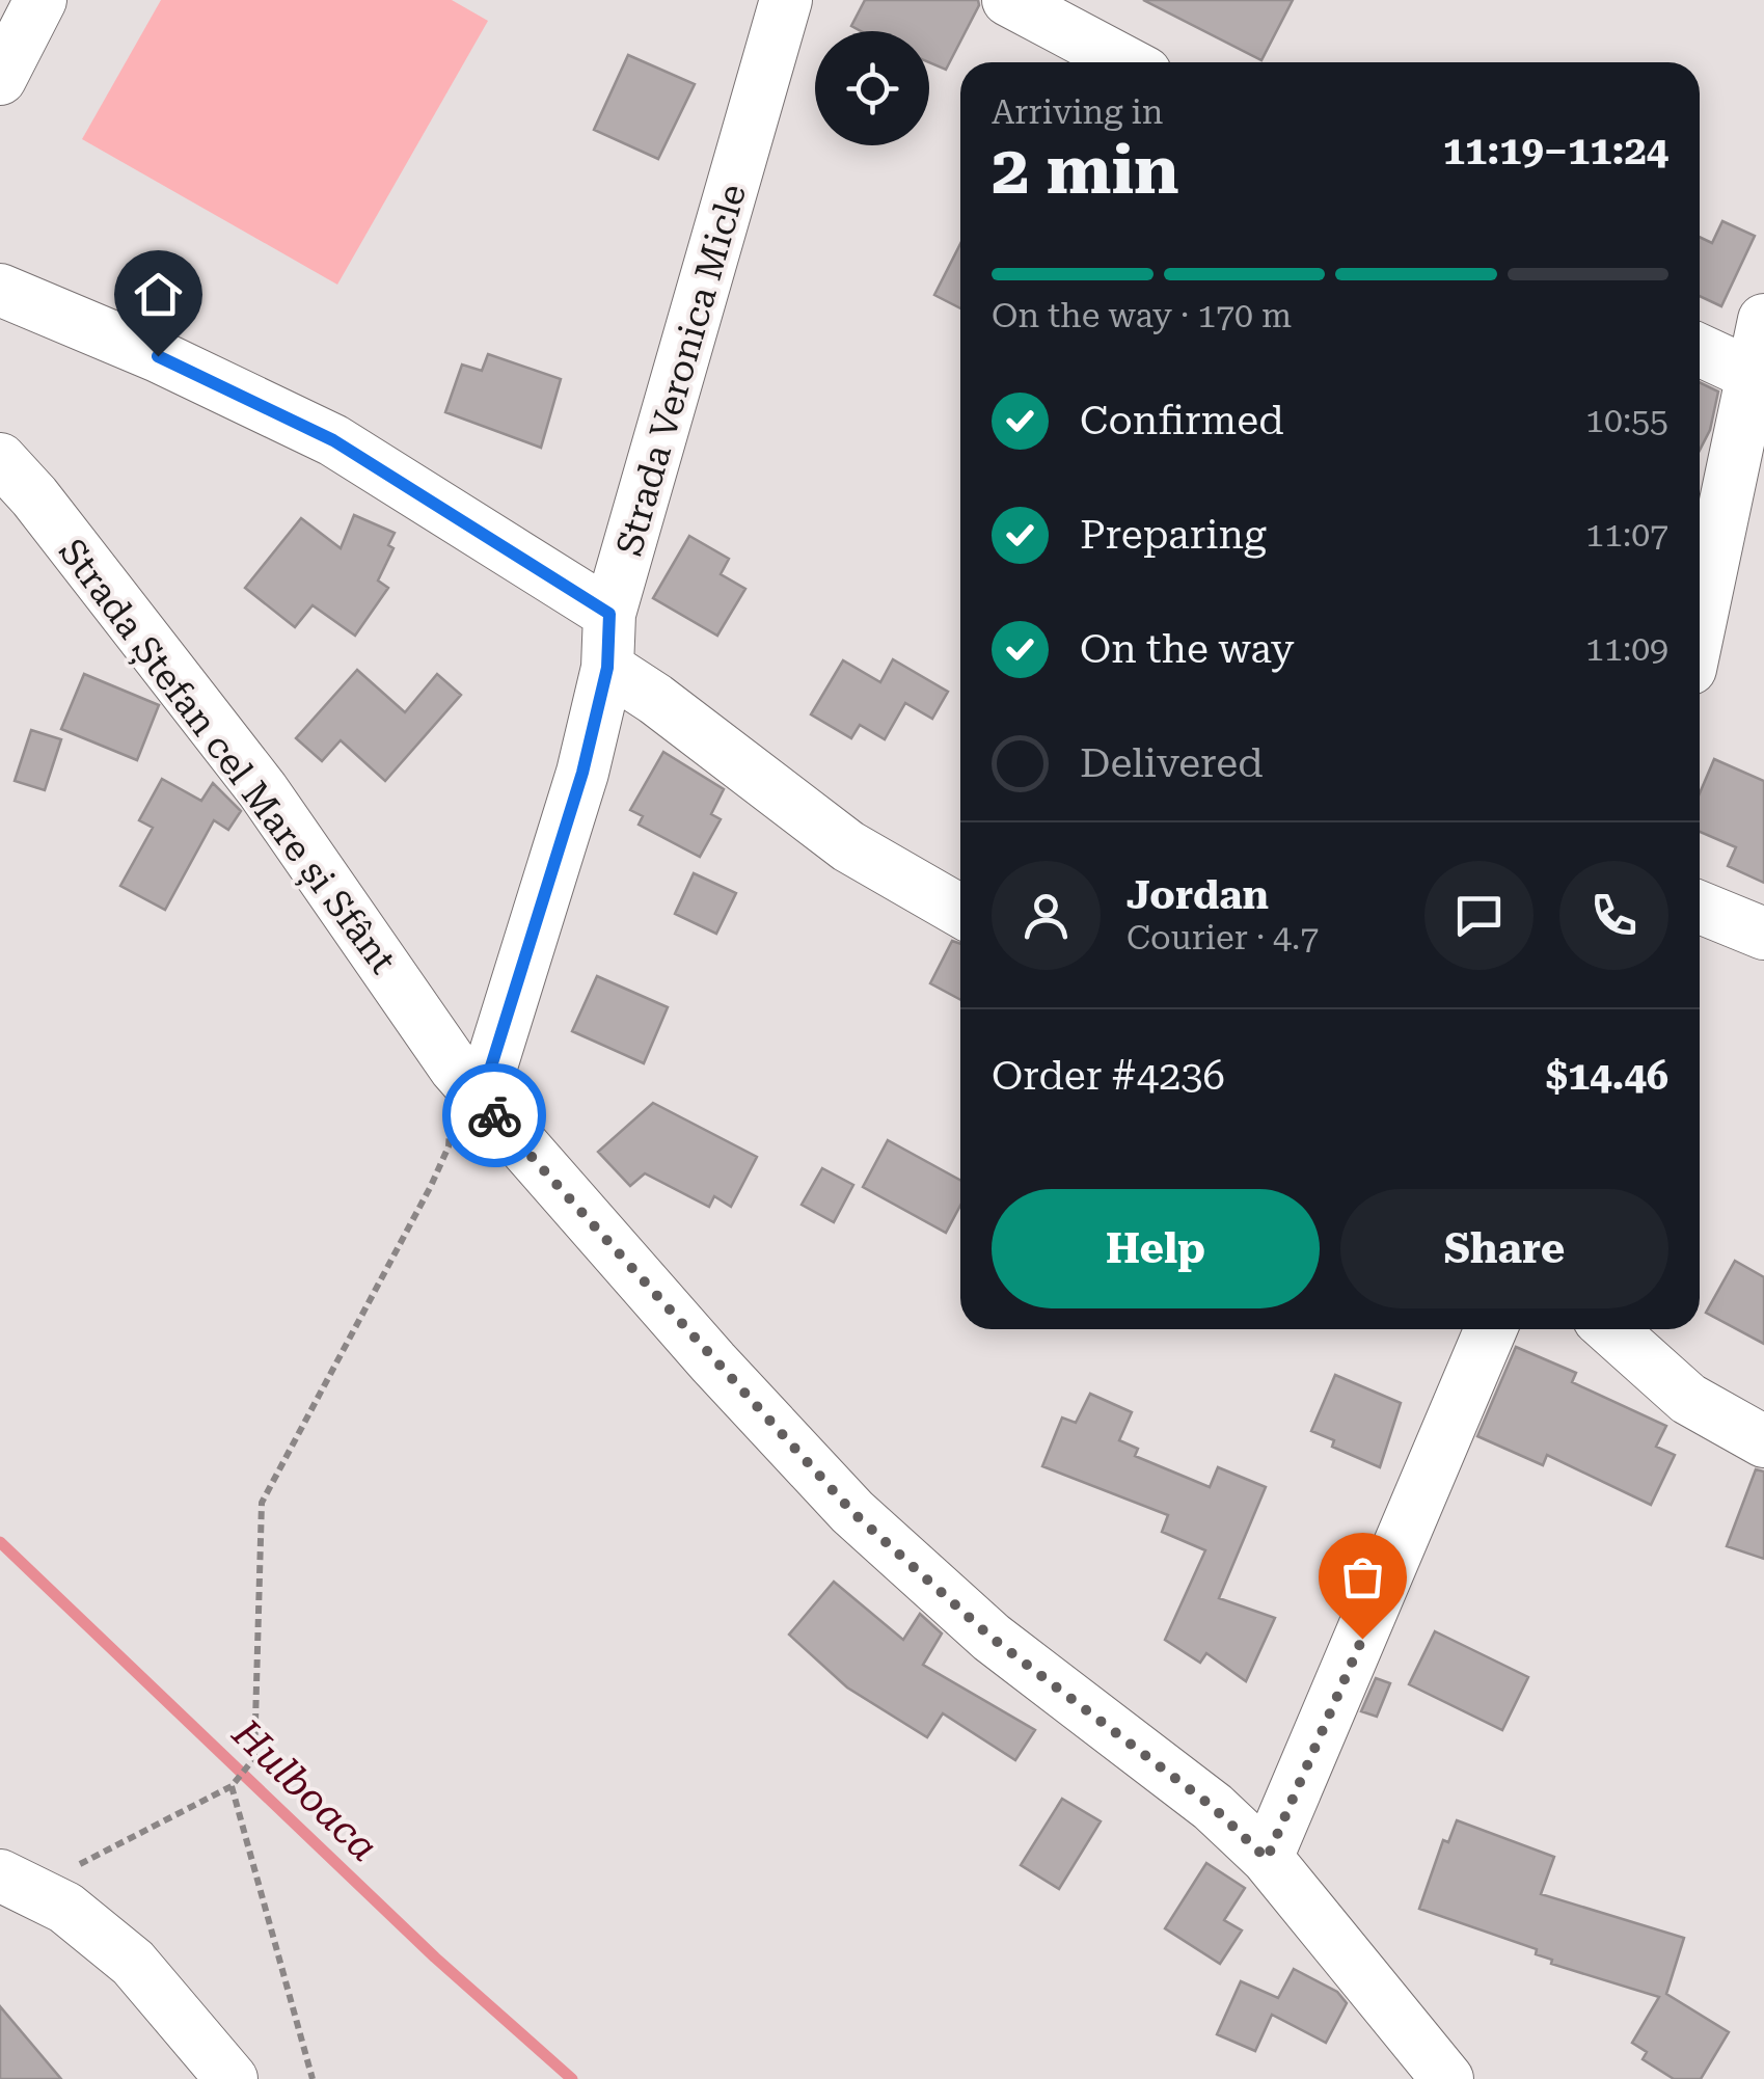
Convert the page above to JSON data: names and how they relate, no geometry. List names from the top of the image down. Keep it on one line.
{"streets":{"street":["Strada Veronica Micle","Strada Ștefan cel Mare și Sfânt"]},"crossings":[["Strada Veronica Micle","Strada Ștefan cel Mare și Sfânt"]],"water":["Hulboaca"],"page":{"heading":["2 min","Arriving in","11:19–11:24"],"panel":["Jordan","Courier · 4.7","Order #4236","$14.46"],"bar":"On the way · 170 m","list":[["Confirmed","10:55"],["Preparing","11:07"],["On the way","11:09"],"Delivered"],"buttons":["Help","Share"]}}
